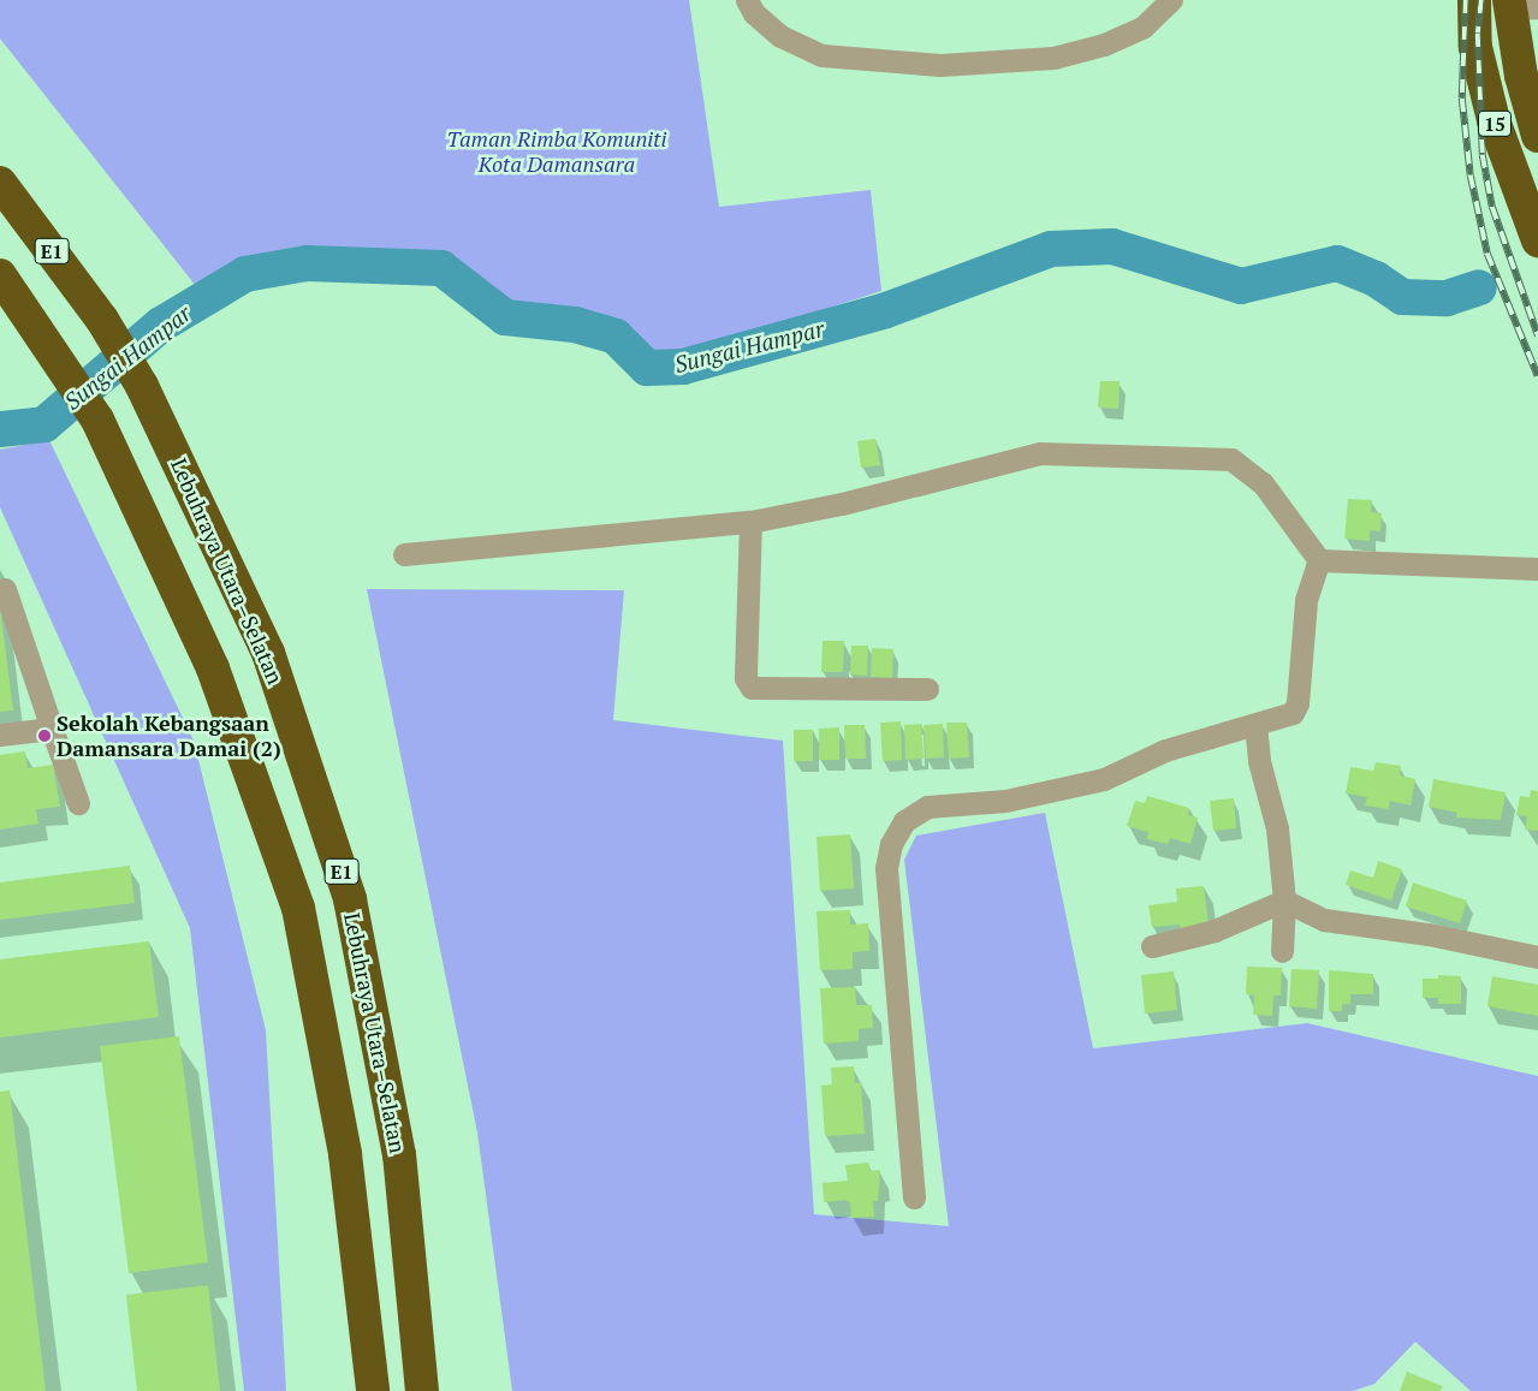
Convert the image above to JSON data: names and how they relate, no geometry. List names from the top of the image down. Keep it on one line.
{"streets":{"highway":["15","E1","Lebuhraya Utara–Selatan"]},"water":["Sungai Hampar"],"parks":["Taman Rimba Komuniti Kota Damansara"],"places":["Sekolah Kebangsaan Damansara Damai (2)"]}
